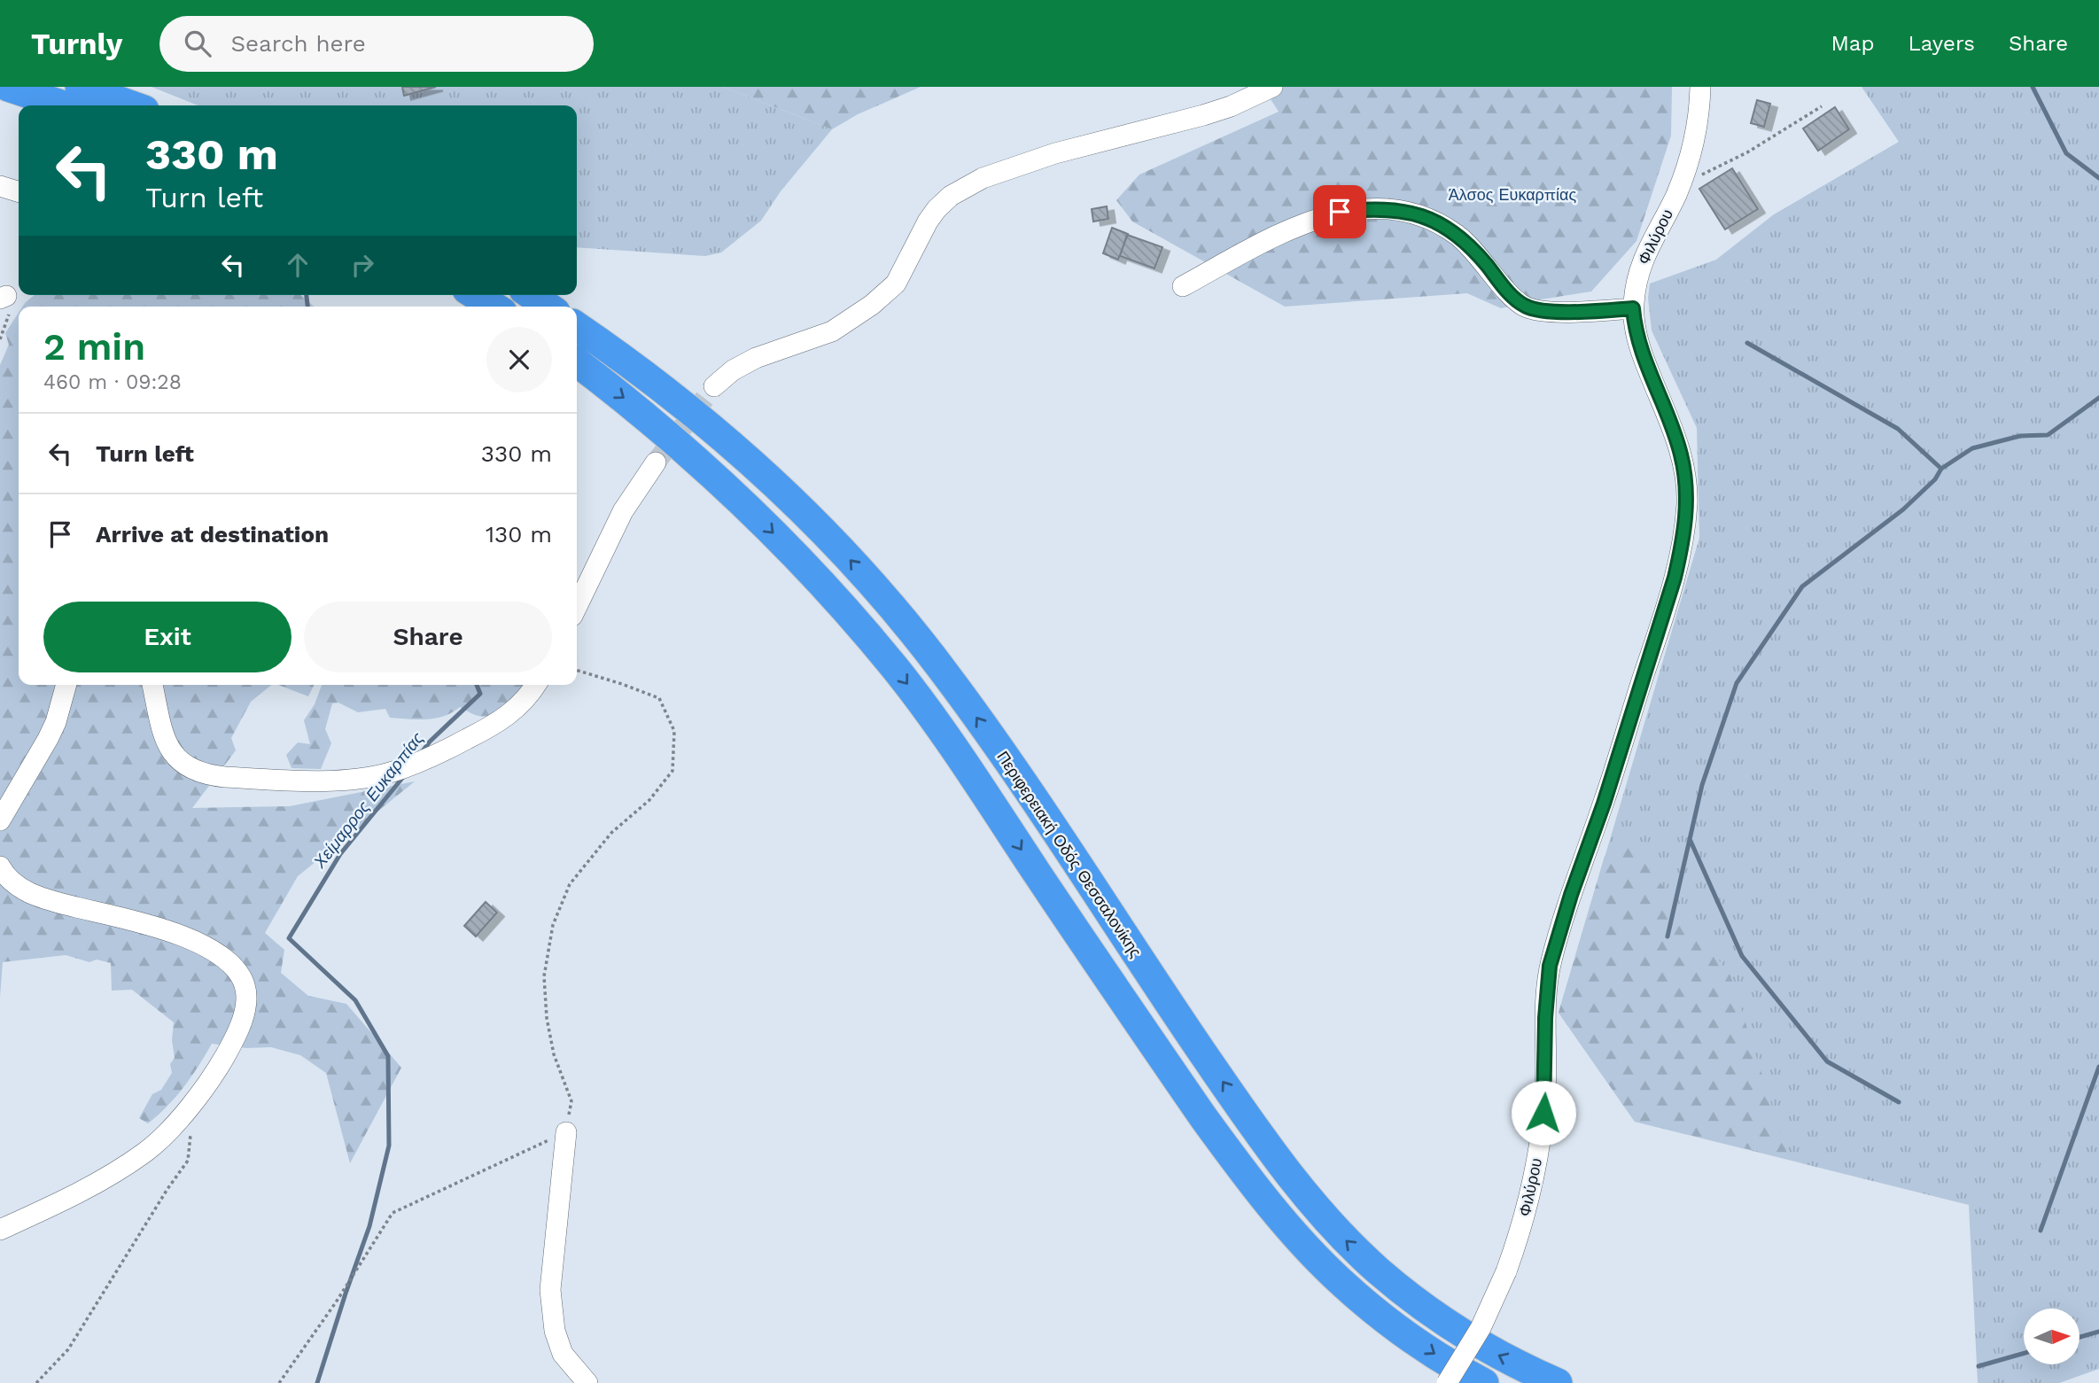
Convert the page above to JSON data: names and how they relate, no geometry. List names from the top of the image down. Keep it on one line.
{"streets":{"highway":["Περιφερειακή Οδός Θεσσαλονίκης"],"street":["Φιλύρου"]},"water":["Χείμαρρος Ευκαρπίας"],"parks":["Άλσος Ευκαρπίας"],"north":"right","page":{"header":"Turnly","search":"Search here","nav":["Map","Layers","Share"],"turn":["330 m","Turn left"],"heading":["2 min","460 m · 09:28"],"list":[{"name":"Turn left","value":"330 m"},{"name":"Arrive at destination","value":"130 m"}],"buttons":["Exit","Share"]}}
